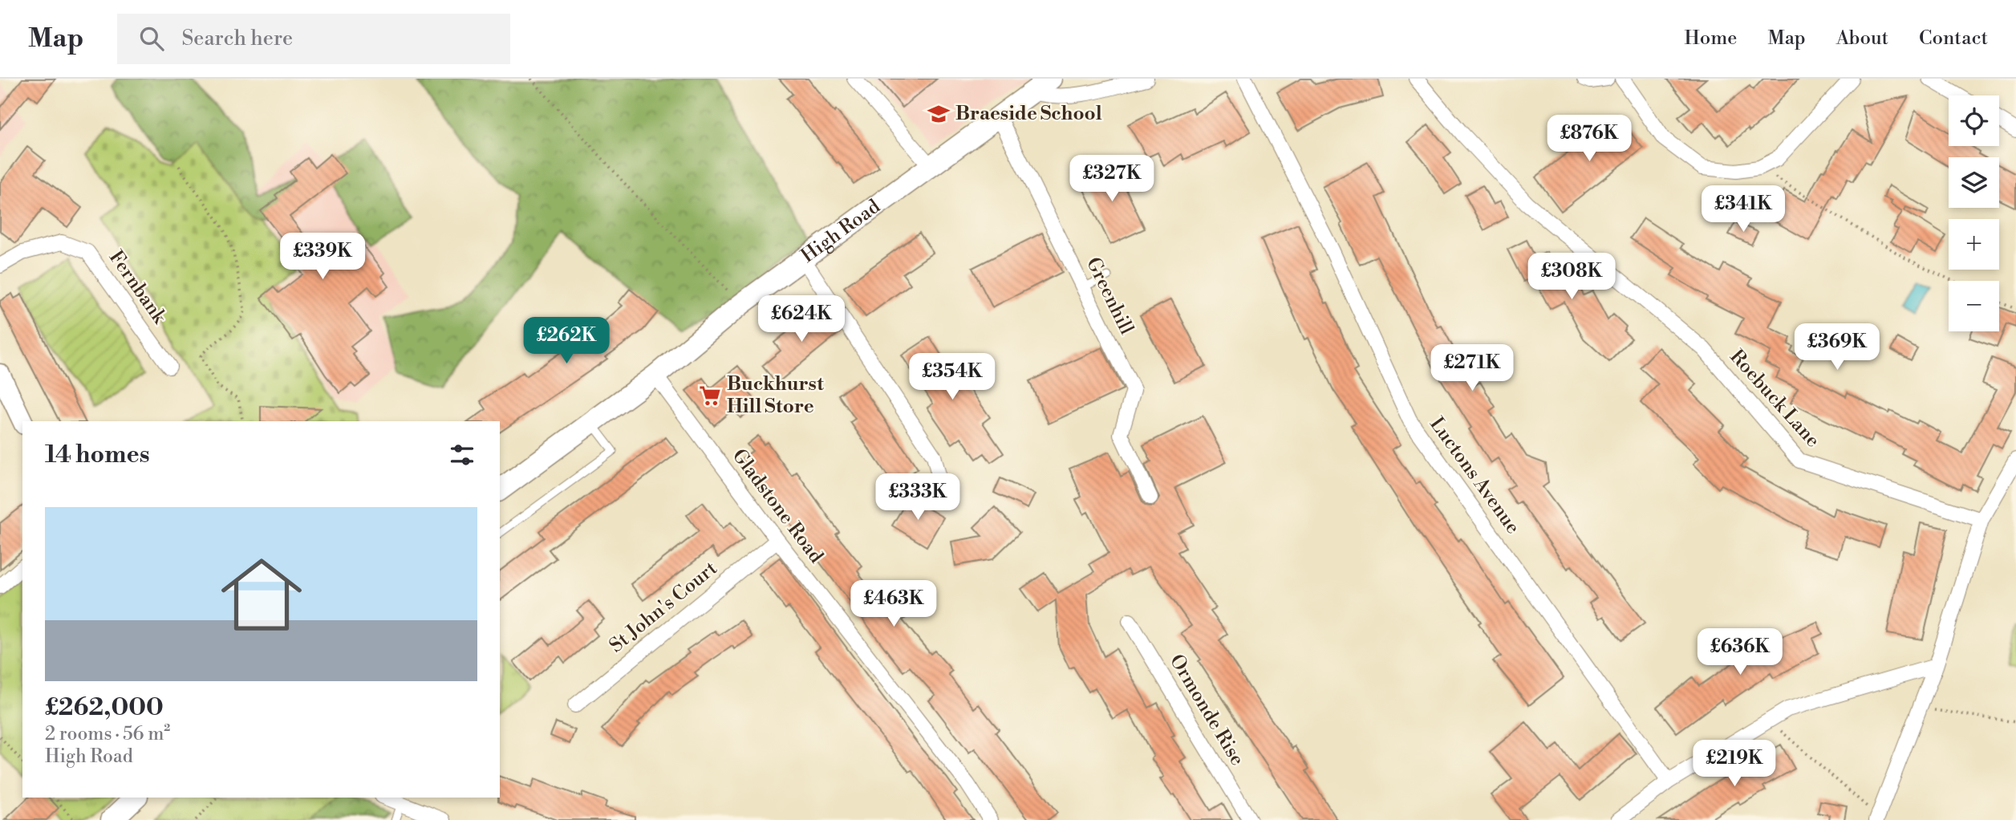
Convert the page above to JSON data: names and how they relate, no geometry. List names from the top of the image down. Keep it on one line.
{"streets":{"main road":["High Road"],"street":["Fernbank","Greenhill","Roebuck Lane","Luctons Avenue","Gladstone Road","St John's Court","Ormonde Rise"]},"crossings":[["High Road","Greenhill"],["High Road","Gladstone Road"],["Gladstone Road","St John's Court"]],"places":{"school or university":["Braeside School"],"supermarket":["Buckhurst Hill Store"]},"page":{"header":"Map","search":"Search here","nav":["Home","Map","About","Contact"],"map_buttons":["+","−"],"price":["£876K","£327K","£341K","£339K","£308K","£624K","£262K","£369K","£271K","£354K","£333K","£463K","£636K","£219K"],"heading":"14 homes","list":[{"name":"£262,000","note":"2 rooms · 56 m² · High Road"}]}}
